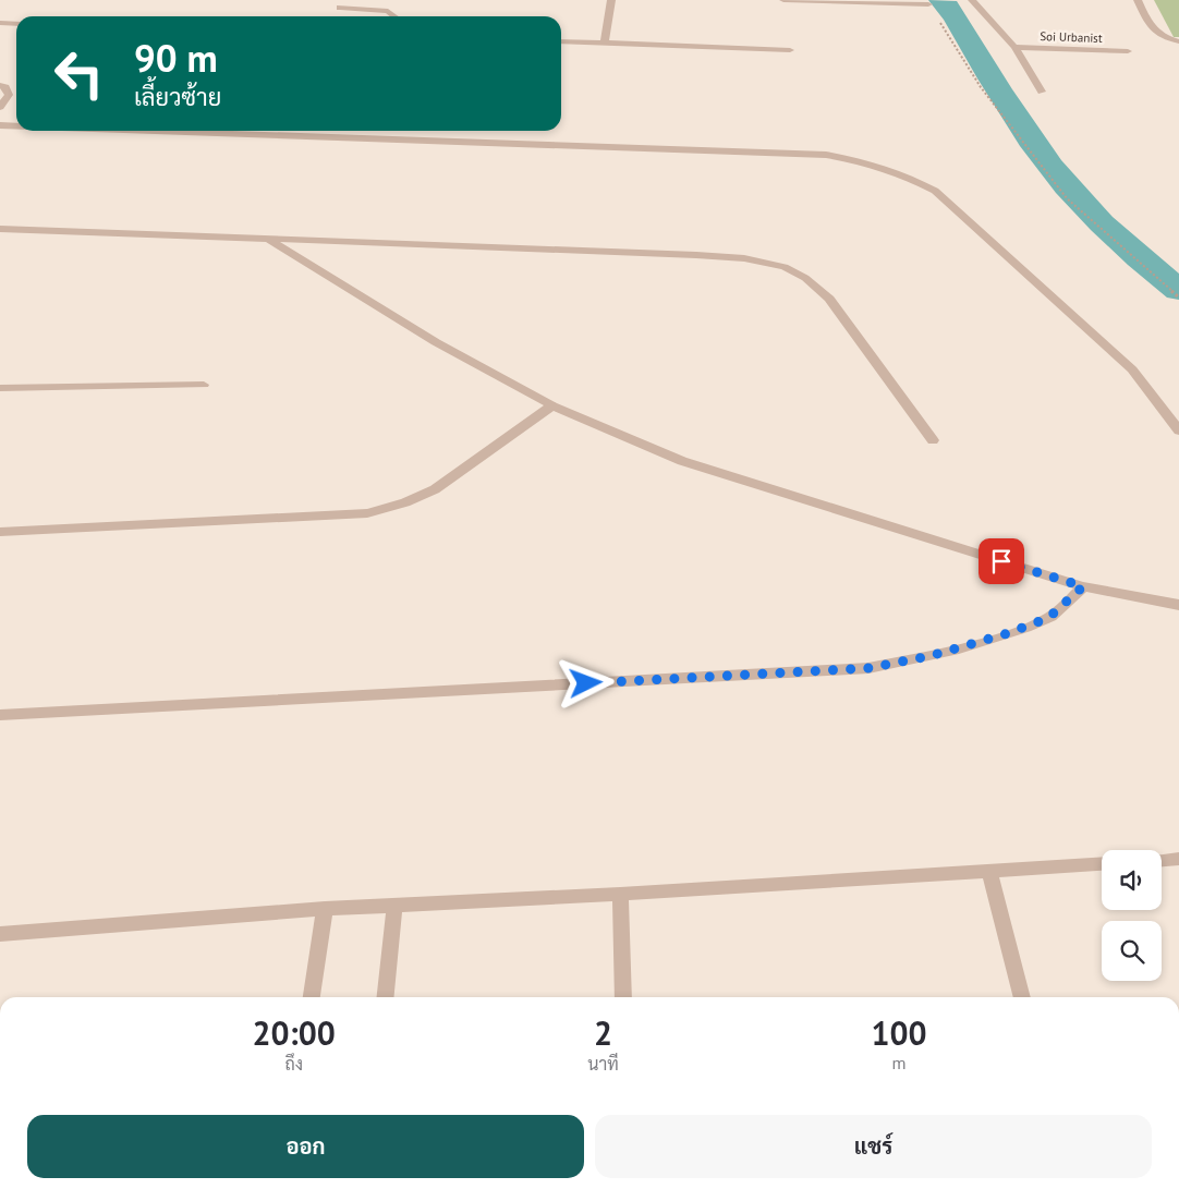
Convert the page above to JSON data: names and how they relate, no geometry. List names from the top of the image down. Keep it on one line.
{"streets":{"street":["Soi Urbanist"]},"page":{"turn":["90 m","เลี้ยวซ้าย"],"eta":["20:00","ถึง","2","นาที","100","m"],"buttons":["ออก","แชร์"]}}
